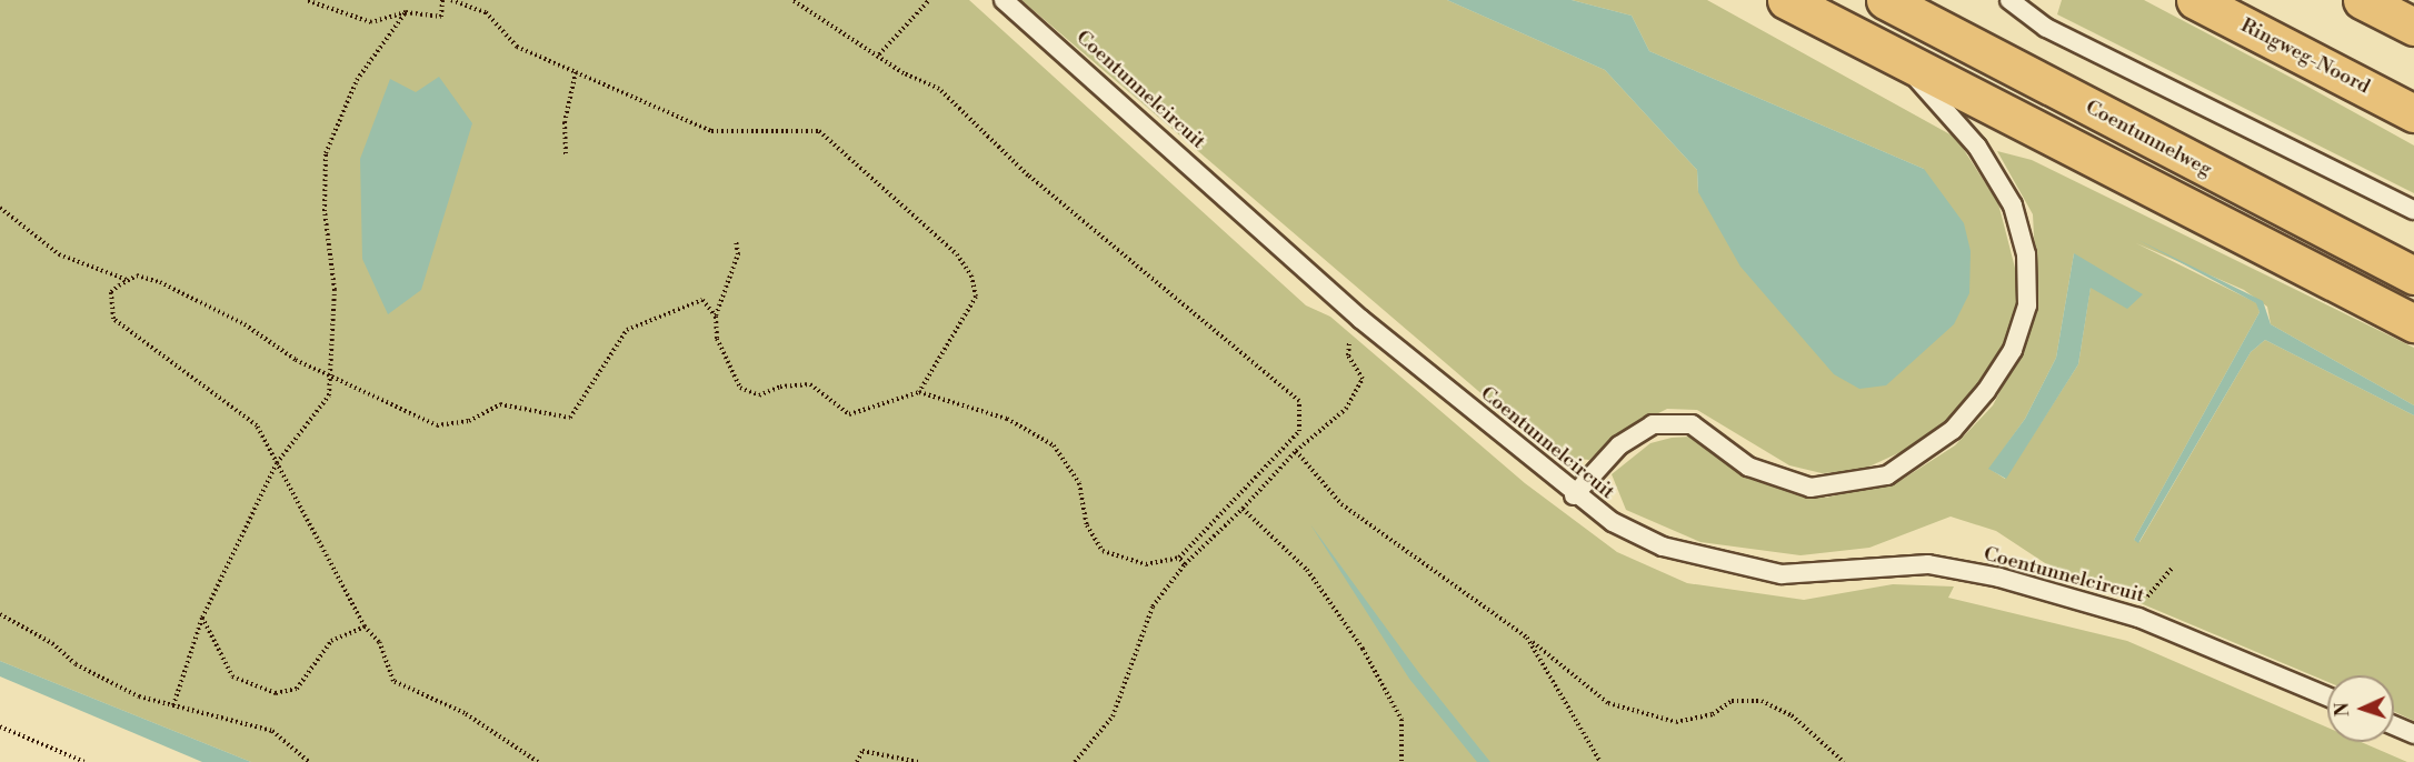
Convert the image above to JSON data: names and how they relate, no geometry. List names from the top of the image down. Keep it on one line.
{"streets":{"highway":["Ringweg-Noord","Coentunnelweg"],"lane":["Coentunnelcircuit"]},"north":"left"}
